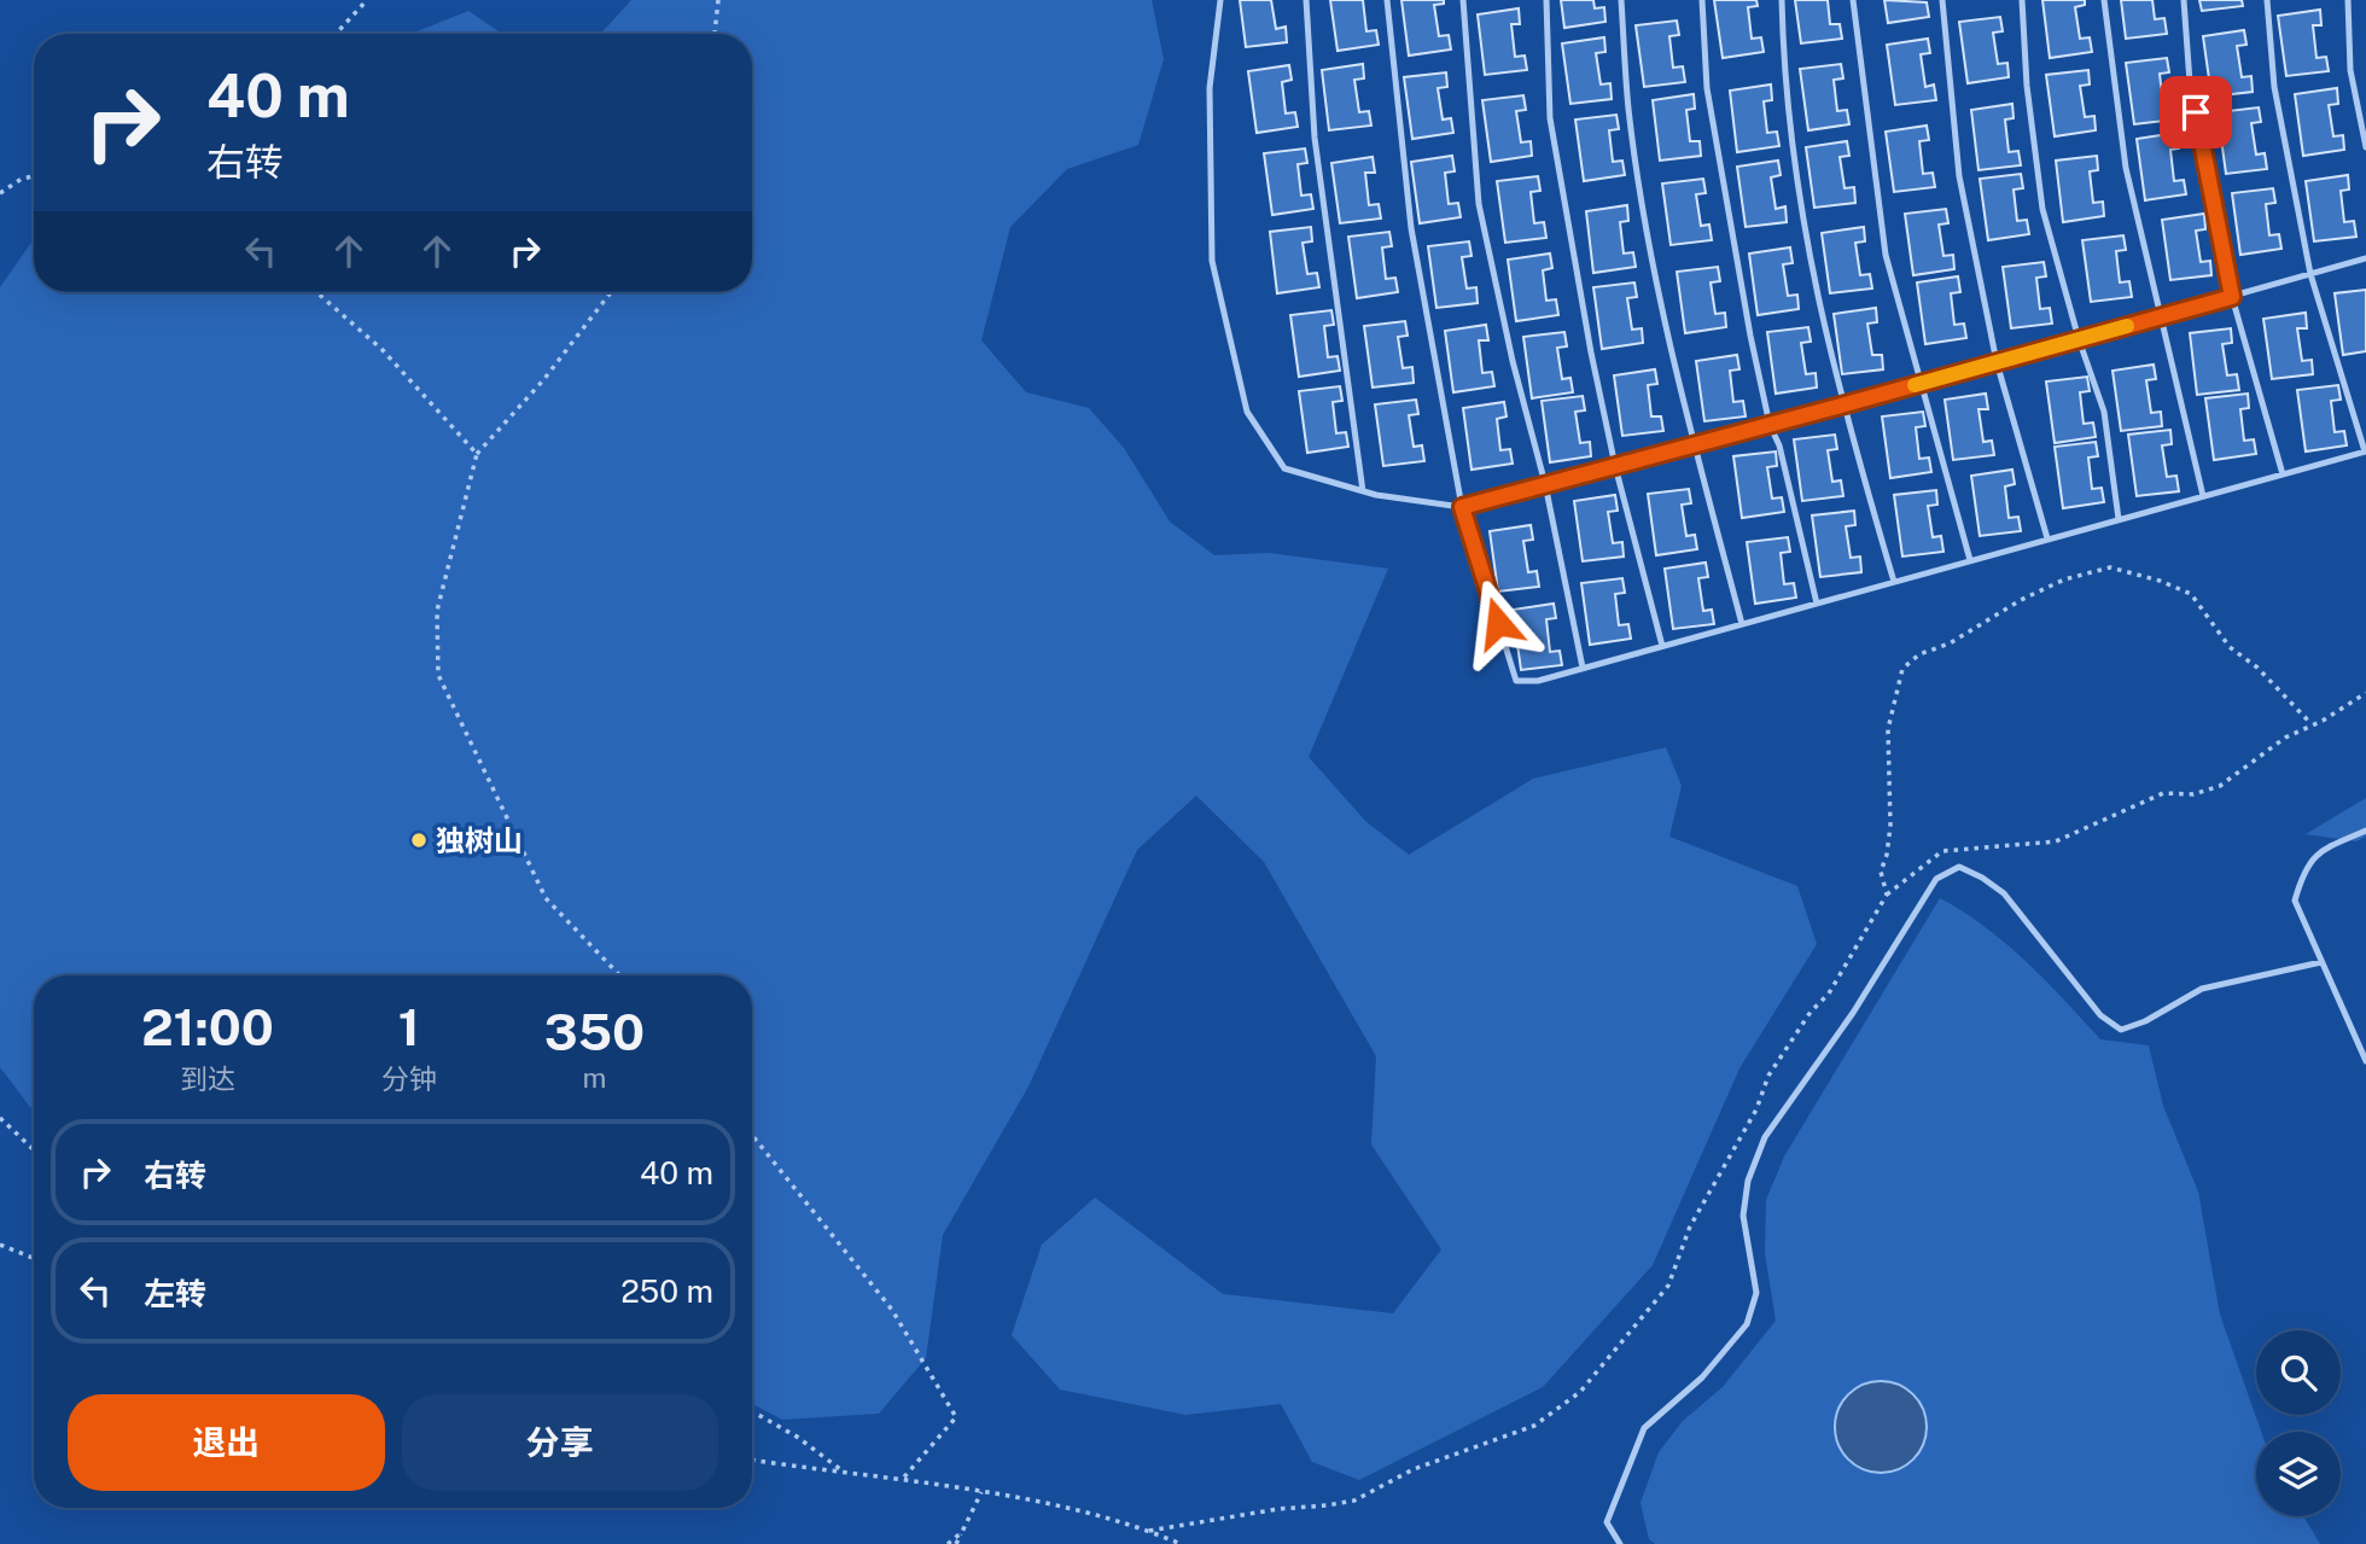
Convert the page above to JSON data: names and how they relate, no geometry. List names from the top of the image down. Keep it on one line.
{"places":["独树山"],"page":{"turn":["40 m","右转"],"eta":["21:00","到达","1","分钟","350","m"],"list":[{"name":"右转","value":"40 m"},{"name":"左转","value":"250 m"}],"buttons":["退出","分享"]}}
